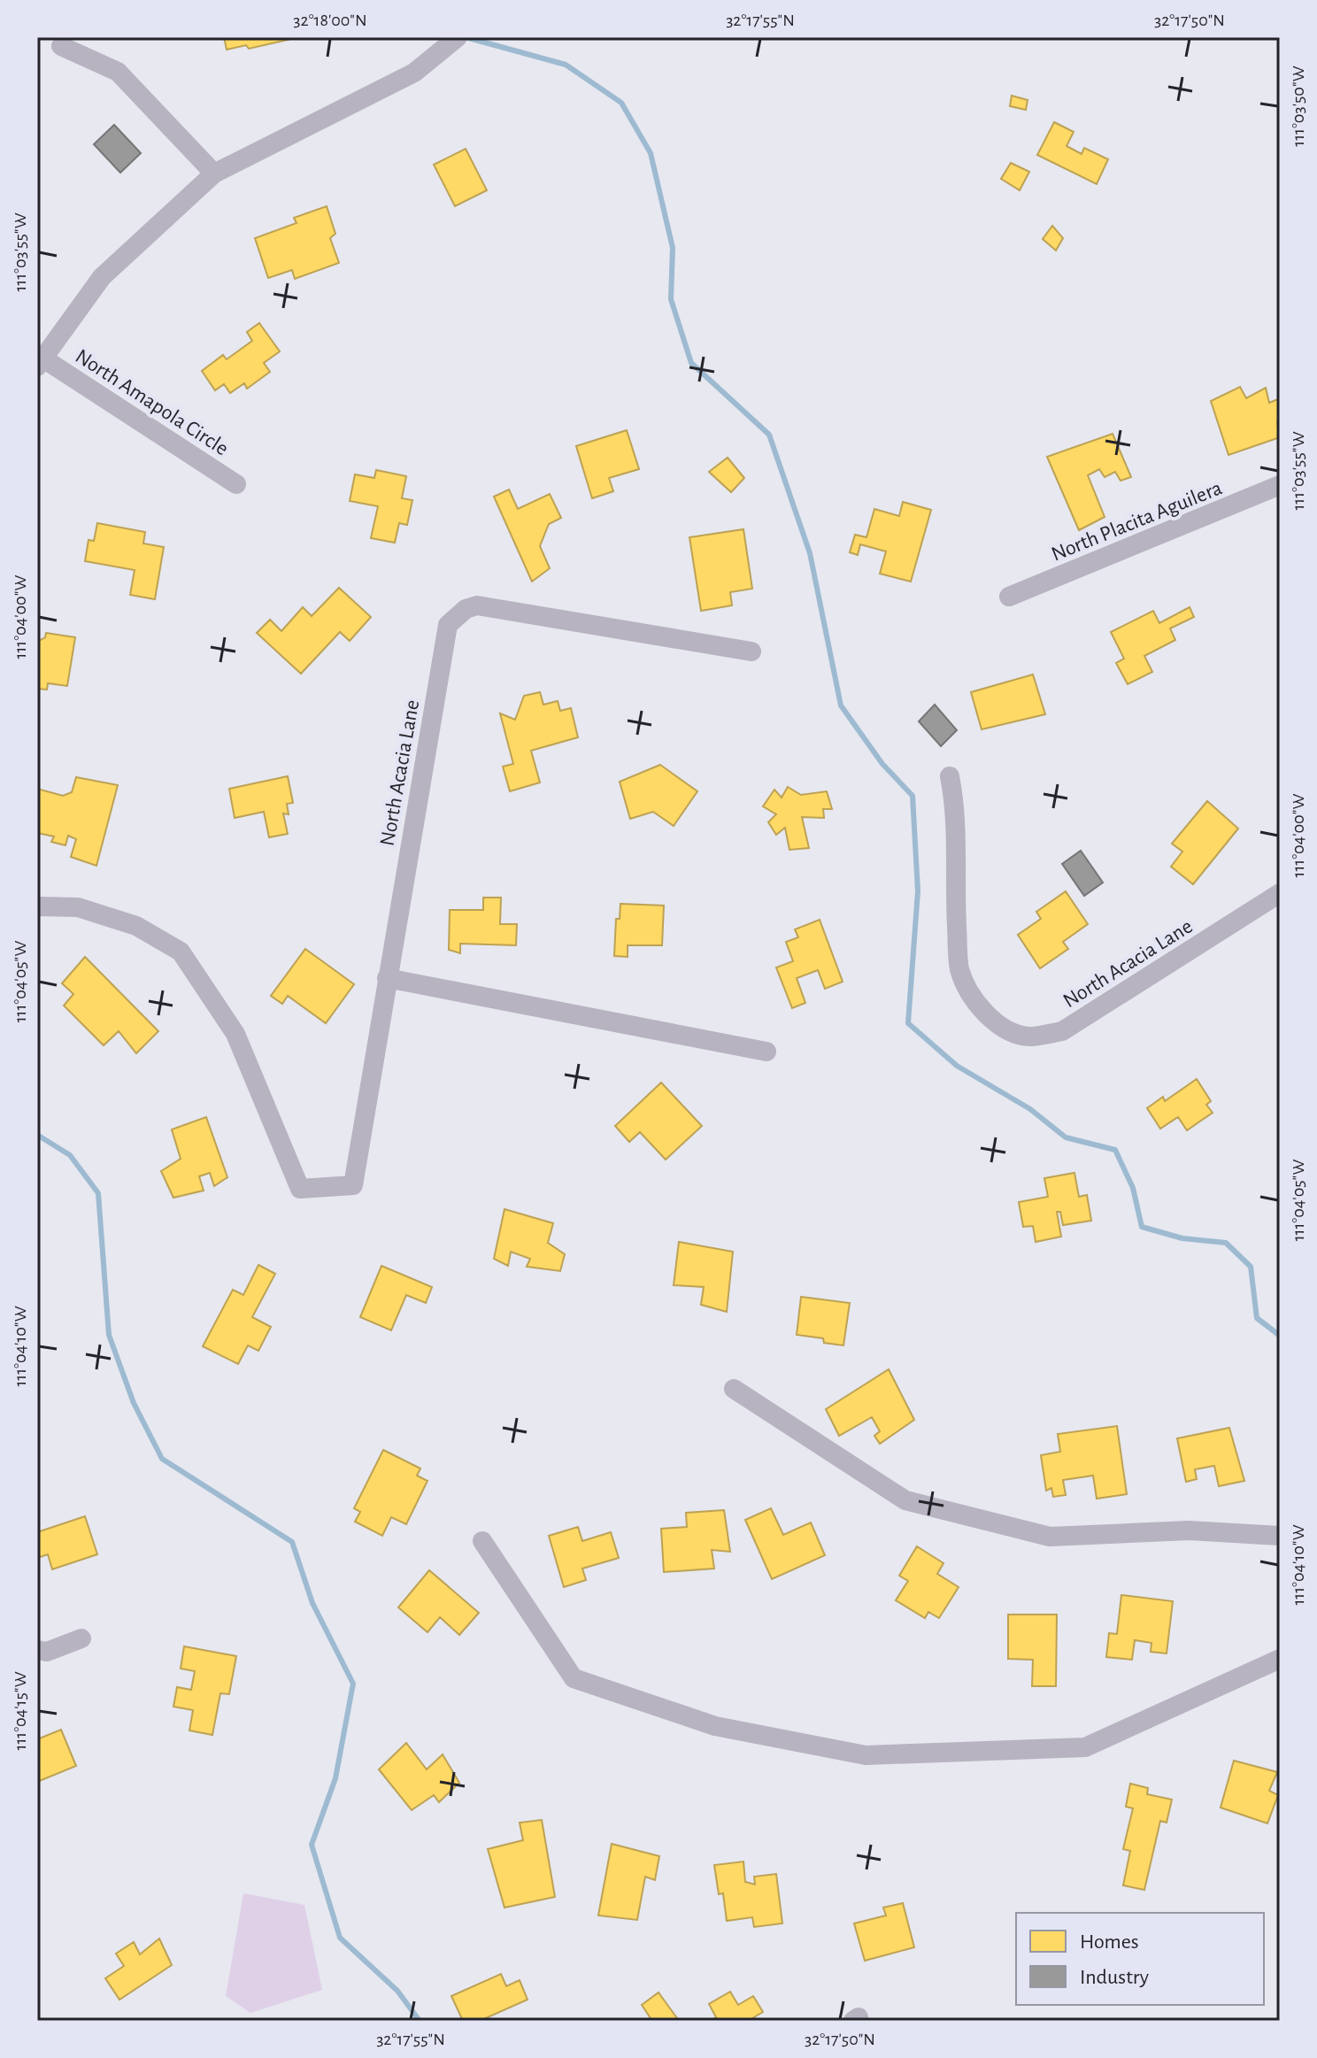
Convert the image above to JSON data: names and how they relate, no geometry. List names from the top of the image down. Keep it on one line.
{"streets":{"street":["North Amapola Circle","North Placita Aguilera","North Acacia Lane"]},"legend":["Homes","Industry"],"coordinates":["32°18'00\"N","32°17'55\"N","32°17'50\"N","111°03'50\"W","111°03'55\"W","111°04'00\"W","111°04'05\"W","111°04'10\"W","111°04'15\"W"]}
